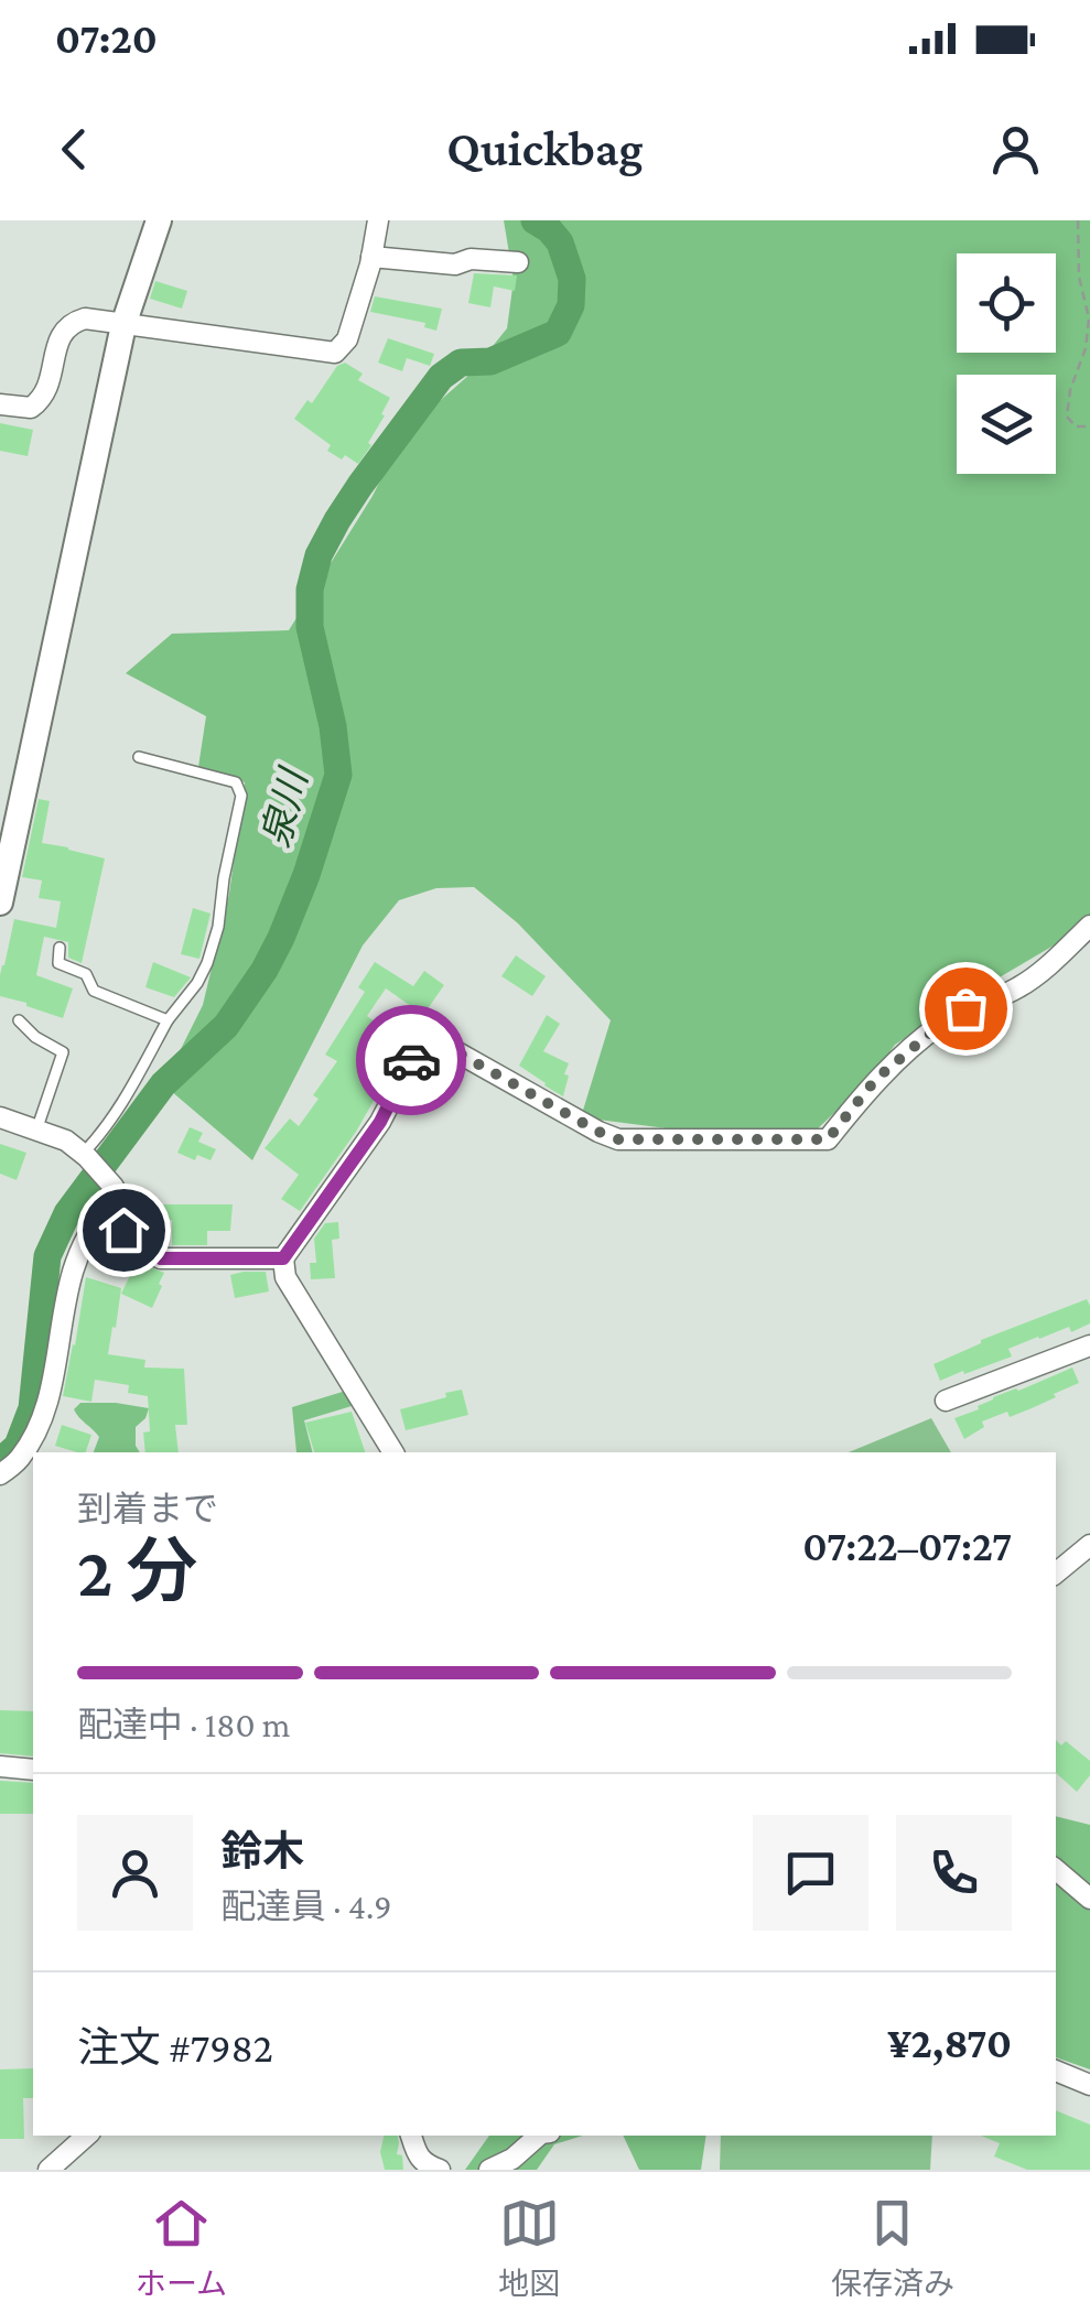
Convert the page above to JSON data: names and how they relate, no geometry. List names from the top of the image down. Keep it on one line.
{"water":["泉川"],"page":{"status":"07:20","header":"Quickbag","heading":["2 分","到着まで","07:22–07:27"],"panel":["鈴木","配達員 · 4.9","注文 #7982","¥2,870"],"bar":"配達中 · 180 m","tabs":["ホーム","地図","保存済み"]}}
